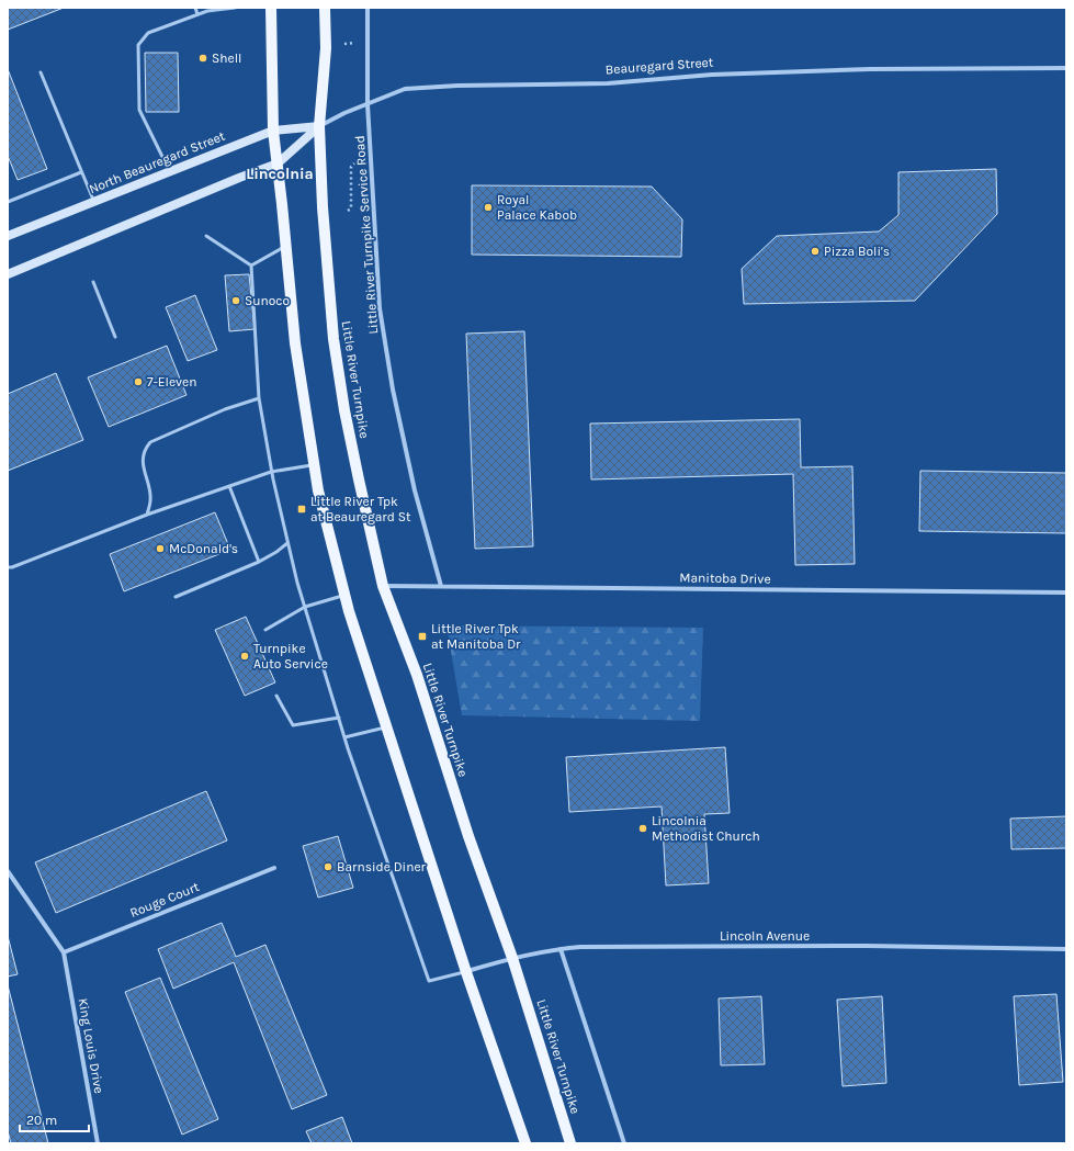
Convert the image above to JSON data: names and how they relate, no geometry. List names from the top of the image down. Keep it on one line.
{"streets":{"main road":["Beauregard Street","North Beauregard Street","Little River Turnpike"],"street":["Little River Turnpike Service Road","Manitoba Drive","Rouge Court","Lincoln Avenue","King Louis Drive"]},"crossings":[["Beauregard Street","North Beauregard Street"],["Beauregard Street","Little River Turnpike Service Road"],["Beauregard Street","Little River Turnpike"],["North Beauregard Street","Little River Turnpike"],["Little River Turnpike Service Road","Manitoba Drive"],["Little River Turnpike","Manitoba Drive"],["Little River Turnpike","Lincoln Avenue"],["Rouge Court","King Louis Drive"]],"districts":["Lincolnia"],"places":{"other":["Shell","Royal Palace Kabob","Pizza Boli's","Sunoco","7-Eleven","McDonald's","Turnpike Auto Service","Lincolnia Methodist Church","Barnside Diner"],"transit":["Little River Tpk at Beauregard St","Little River Tpk at Manitoba Dr"]},"scale_bar":"20 m"}
